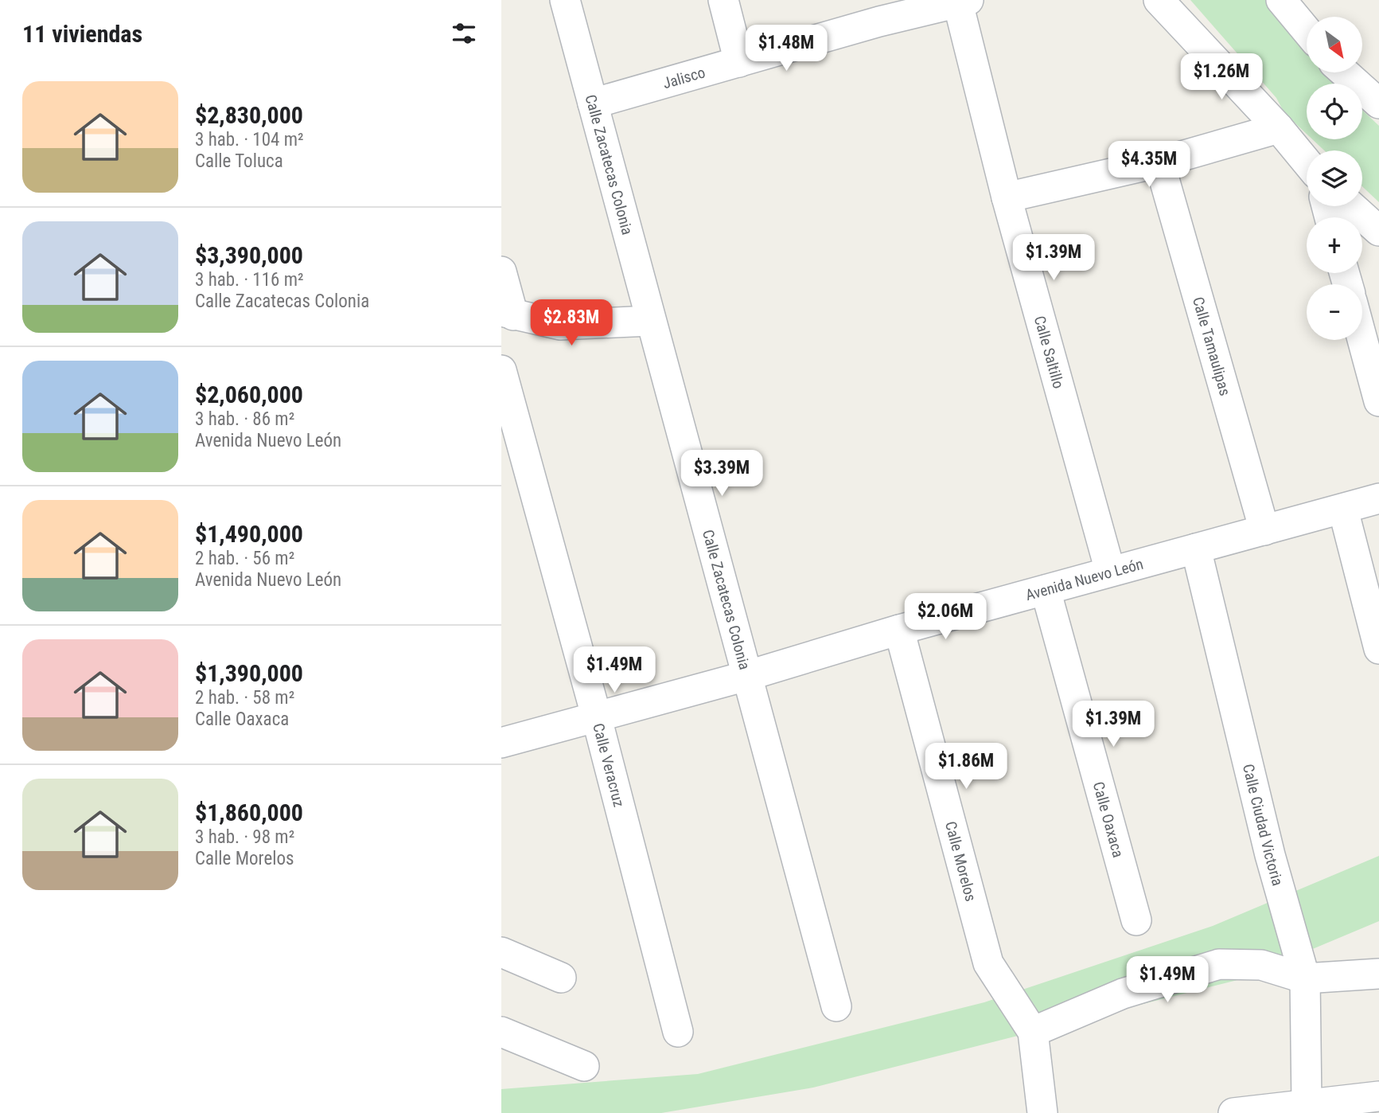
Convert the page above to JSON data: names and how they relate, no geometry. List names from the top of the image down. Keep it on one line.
{"streets":{"street":["Jalisco","Calle Zacatecas Colonia","Calle Tamaulipas","Calle Saltillo","Avenida Nuevo León","Calle Veracruz","Calle Oaxaca","Calle Ciudad Victoria","Calle Morelos"]},"crossings":[["Jalisco","Calle Zacatecas Colonia"],["Jalisco","Calle Saltillo"],["Calle Zacatecas Colonia","Avenida Nuevo León"],["Calle Tamaulipas","Avenida Nuevo León"],["Calle Saltillo","Avenida Nuevo León"],["Avenida Nuevo León","Calle Veracruz"],["Avenida Nuevo León","Calle Oaxaca"],["Avenida Nuevo León","Calle Ciudad Victoria"],["Avenida Nuevo León","Calle Morelos"]],"north":"bottom right","page":{"heading":"11 viviendas","map_buttons":["+","−"],"price":["$1.48M","$1.26M","$4.35M","$1.39M","$2.83M","$3.39M","$2.06M","$1.49M","$1.39M","$1.86M","$1.49M"],"list":[{"name":"$2,830,000","note":"3 hab. · 104 m² · Calle Toluca"},{"name":"$3,390,000","note":"3 hab. · 116 m² · Calle Zacatecas Colonia"},{"name":"$2,060,000","note":"3 hab. · 86 m² · Avenida Nuevo León"},{"name":"$1,490,000","note":"2 hab. · 56 m² · Avenida Nuevo León"},{"name":"$1,390,000","note":"2 hab. · 58 m² · Calle Oaxaca"},{"name":"$1,860,000","note":"3 hab. · 98 m² · Calle Morelos"}]}}
